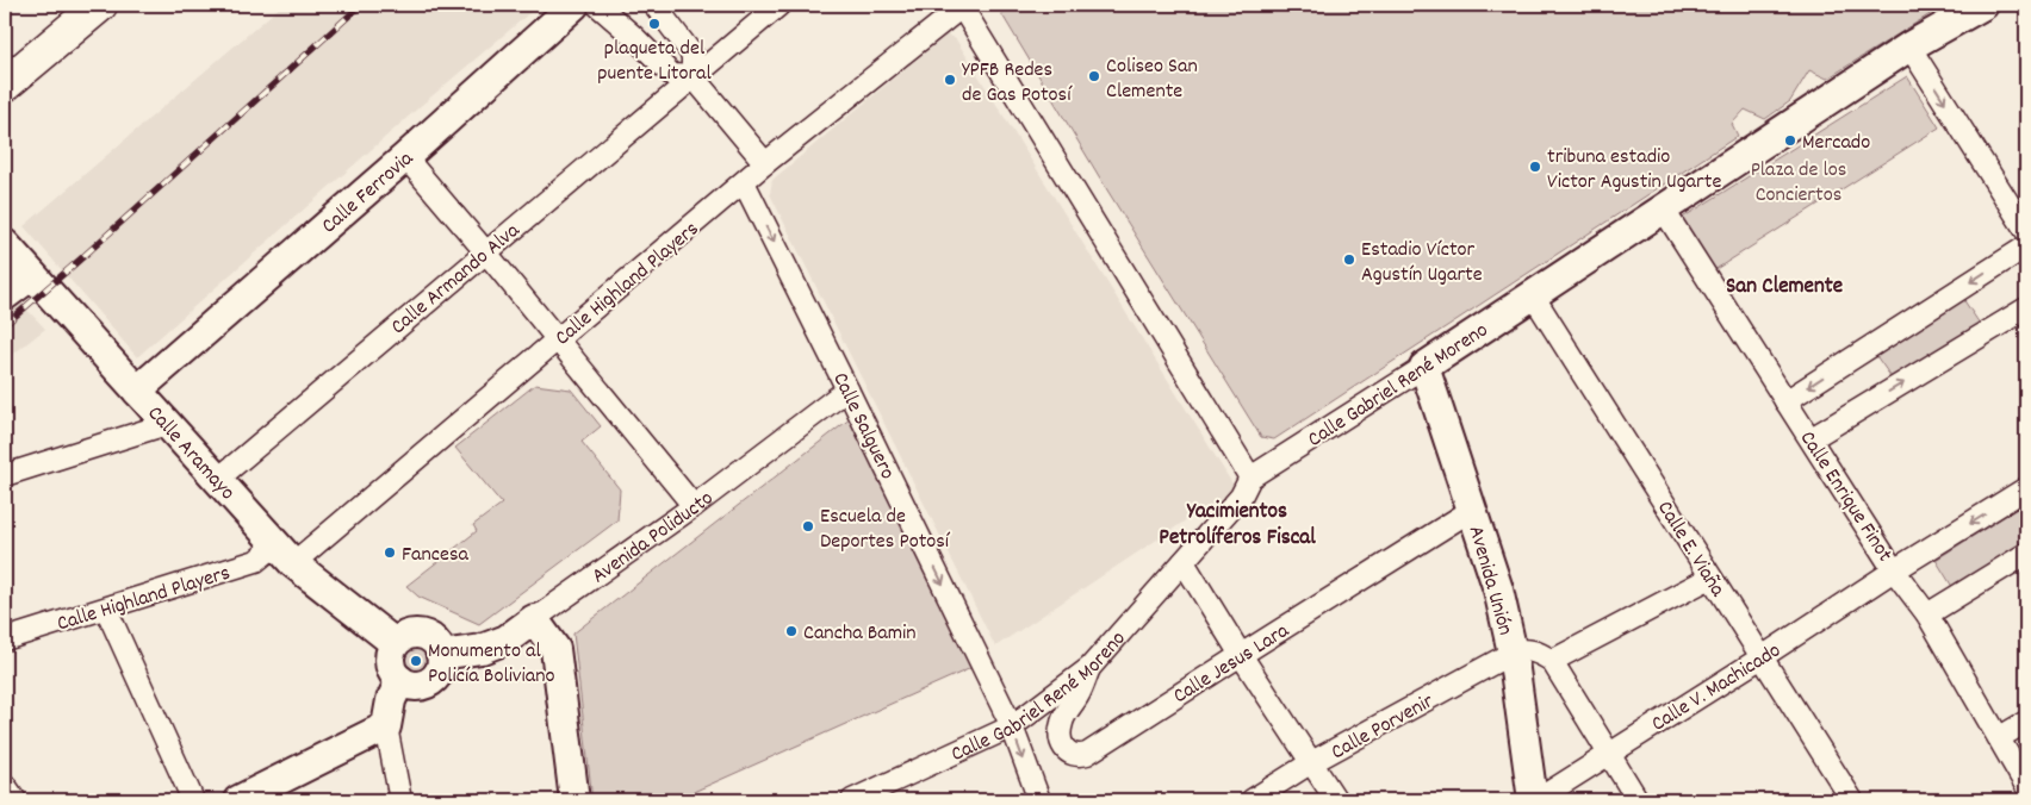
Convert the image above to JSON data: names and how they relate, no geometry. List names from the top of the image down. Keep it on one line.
{"streets":{"street":["Calle Ferrovia","Calle Armando Alva","Calle Highland Players","Calle Gabriel René Moreno","Calle Salguero","Calle Aramayo","Calle Enrique Finot","Avenida Poliducto","Calle E. Viaña","Avenida Unión","Calle Jesus Lara","Calle V. Machicado","Calle Porvenir"]},"crossings":[["Calle Ferrovia","Calle Aramayo"],["Calle Armando Alva","Calle Aramayo"],["Calle Highland Players","Calle Salguero"],["Calle Highland Players","Calle Aramayo"],["Calle Gabriel René Moreno","Calle Salguero"],["Calle Gabriel René Moreno","Calle Enrique Finot"],["Calle Gabriel René Moreno","Calle E. Viaña"],["Calle Gabriel René Moreno","Avenida Unión"],["Calle Gabriel René Moreno","Calle Jesus Lara"],["Calle Salguero","Avenida Poliducto"],["Calle Aramayo","Avenida Poliducto"],["Calle Enrique Finot","Calle V. Machicado"],["Calle E. Viaña","Calle V. Machicado"],["Avenida Unión","Calle Jesus Lara"],["Avenida Unión","Calle V. Machicado"],["Avenida Unión","Calle Porvenir"]],"one_way":["Calle Salguero"],"districts":["San Clemente","Yacimientos Petrolíferos Fiscal"],"parks":["Plaza de los Conciertos"],"places":["plaqueta del puente Litoral","Coliseo San Clemente","YPFB Redes de Gas Potosí","Mercado","tribuna estadio Victor Agustin Ugarte","Estadio Víctor Agustín Ugarte","Escuela de Deportes Potosí","Fancesa","Cancha Bamin","Monumento al Policía Boliviano"]}
